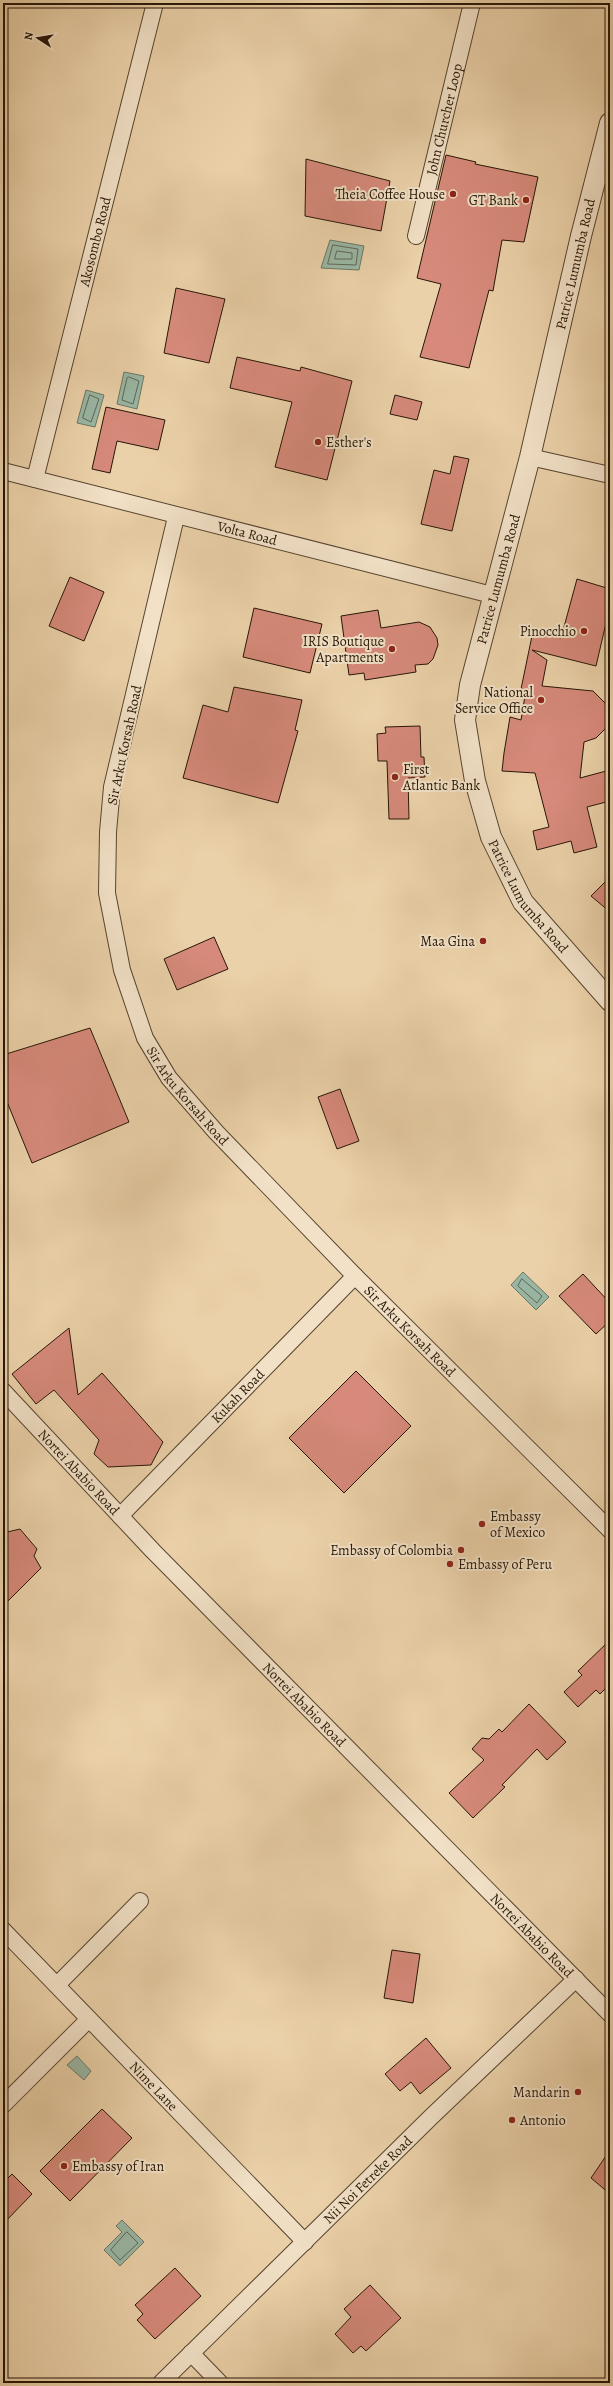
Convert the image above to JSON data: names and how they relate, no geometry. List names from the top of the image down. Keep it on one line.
{"streets":{"street":["John Churcher Loop","Akosombo Road","Patrice Lumumba Road","Volta Road","Sir Arku Korsah Road","Kukah Road","Nortei Ababio Road","Nime Lane","Nii Noi Fetreke Road"]},"crossings":[["Akosombo Road","Volta Road"],["Patrice Lumumba Road","Volta Road"],["Volta Road","Sir Arku Korsah Road"],["Sir Arku Korsah Road","Kukah Road"],["Kukah Road","Nortei Ababio Road"],["Nortei Ababio Road","Nii Noi Fetreke Road"],["Nime Lane","Nii Noi Fetreke Road"]],"places":["Theia Coffee House","GT Bank","Esther's","Pinocchio","IRIS Boutique Apartments","National Service Office","First Atlantic Bank","Maa Gina","Embassy of Mexico","Embassy of Colombia","Embassy of Peru","Mandarin","Antonio","Embassy of Iran"],"north":"left"}
